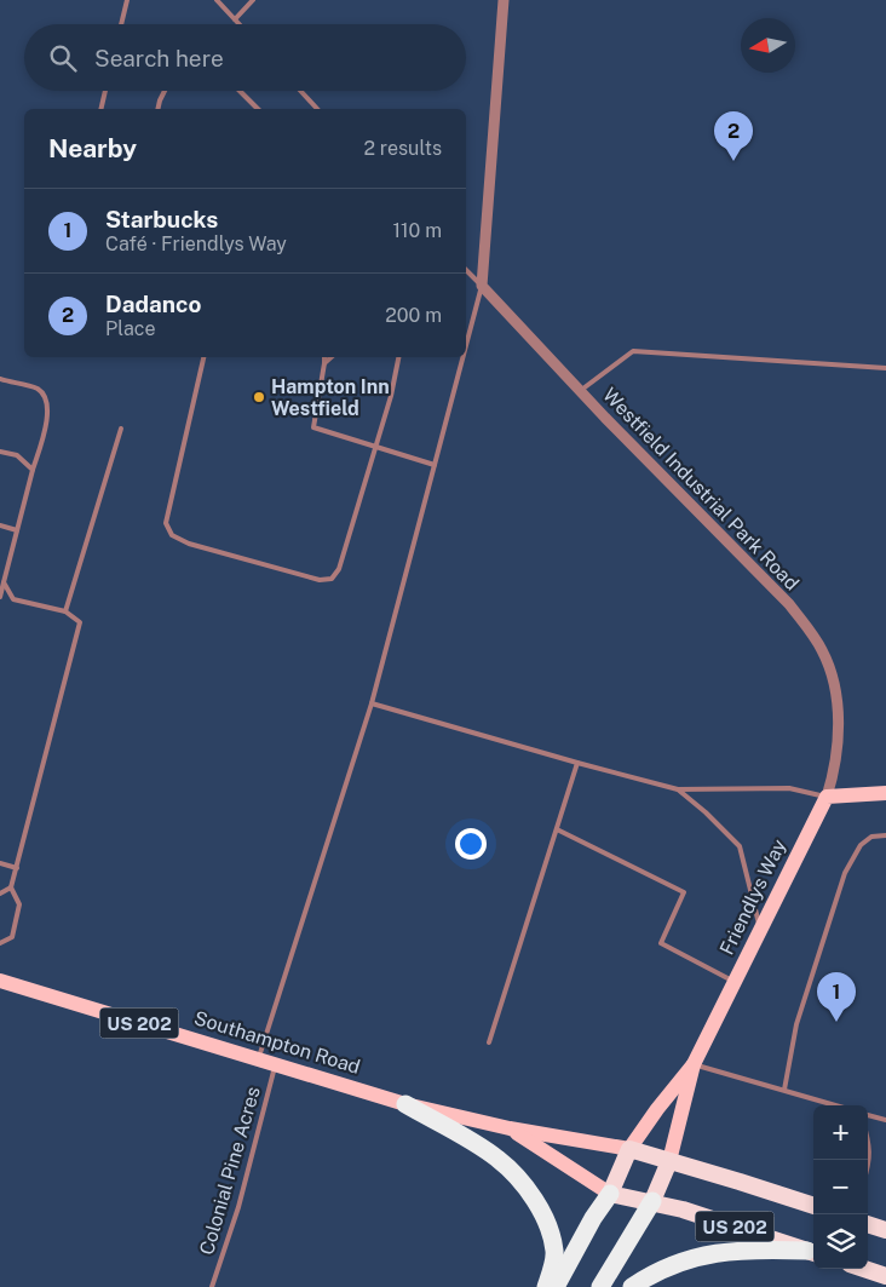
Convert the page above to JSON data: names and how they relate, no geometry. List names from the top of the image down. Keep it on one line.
{"streets":{"highway":["Friendlys Way","US 202","Southampton Road"],"street":["Westfield Industrial Park Road"],"lane":["Colonial Pine Acres"]},"crossings":[["Westfield Industrial Park Road","Friendlys Way"],["Friendlys Way","Southampton Road"],["Southampton Road","Colonial Pine Acres"]],"places":["Hampton Inn Westfield"],"north":"left","page":{"search":"Search here","heading":["Nearby","2 results"],"pins":["2","1"],"list":[{"mark":"1","name":"Starbucks","note":"Café · Friendlys Way","value":"110 m"},{"mark":"2","name":"Dadanco","note":"Place","value":"200 m"}],"map_buttons":["+","−"]}}
